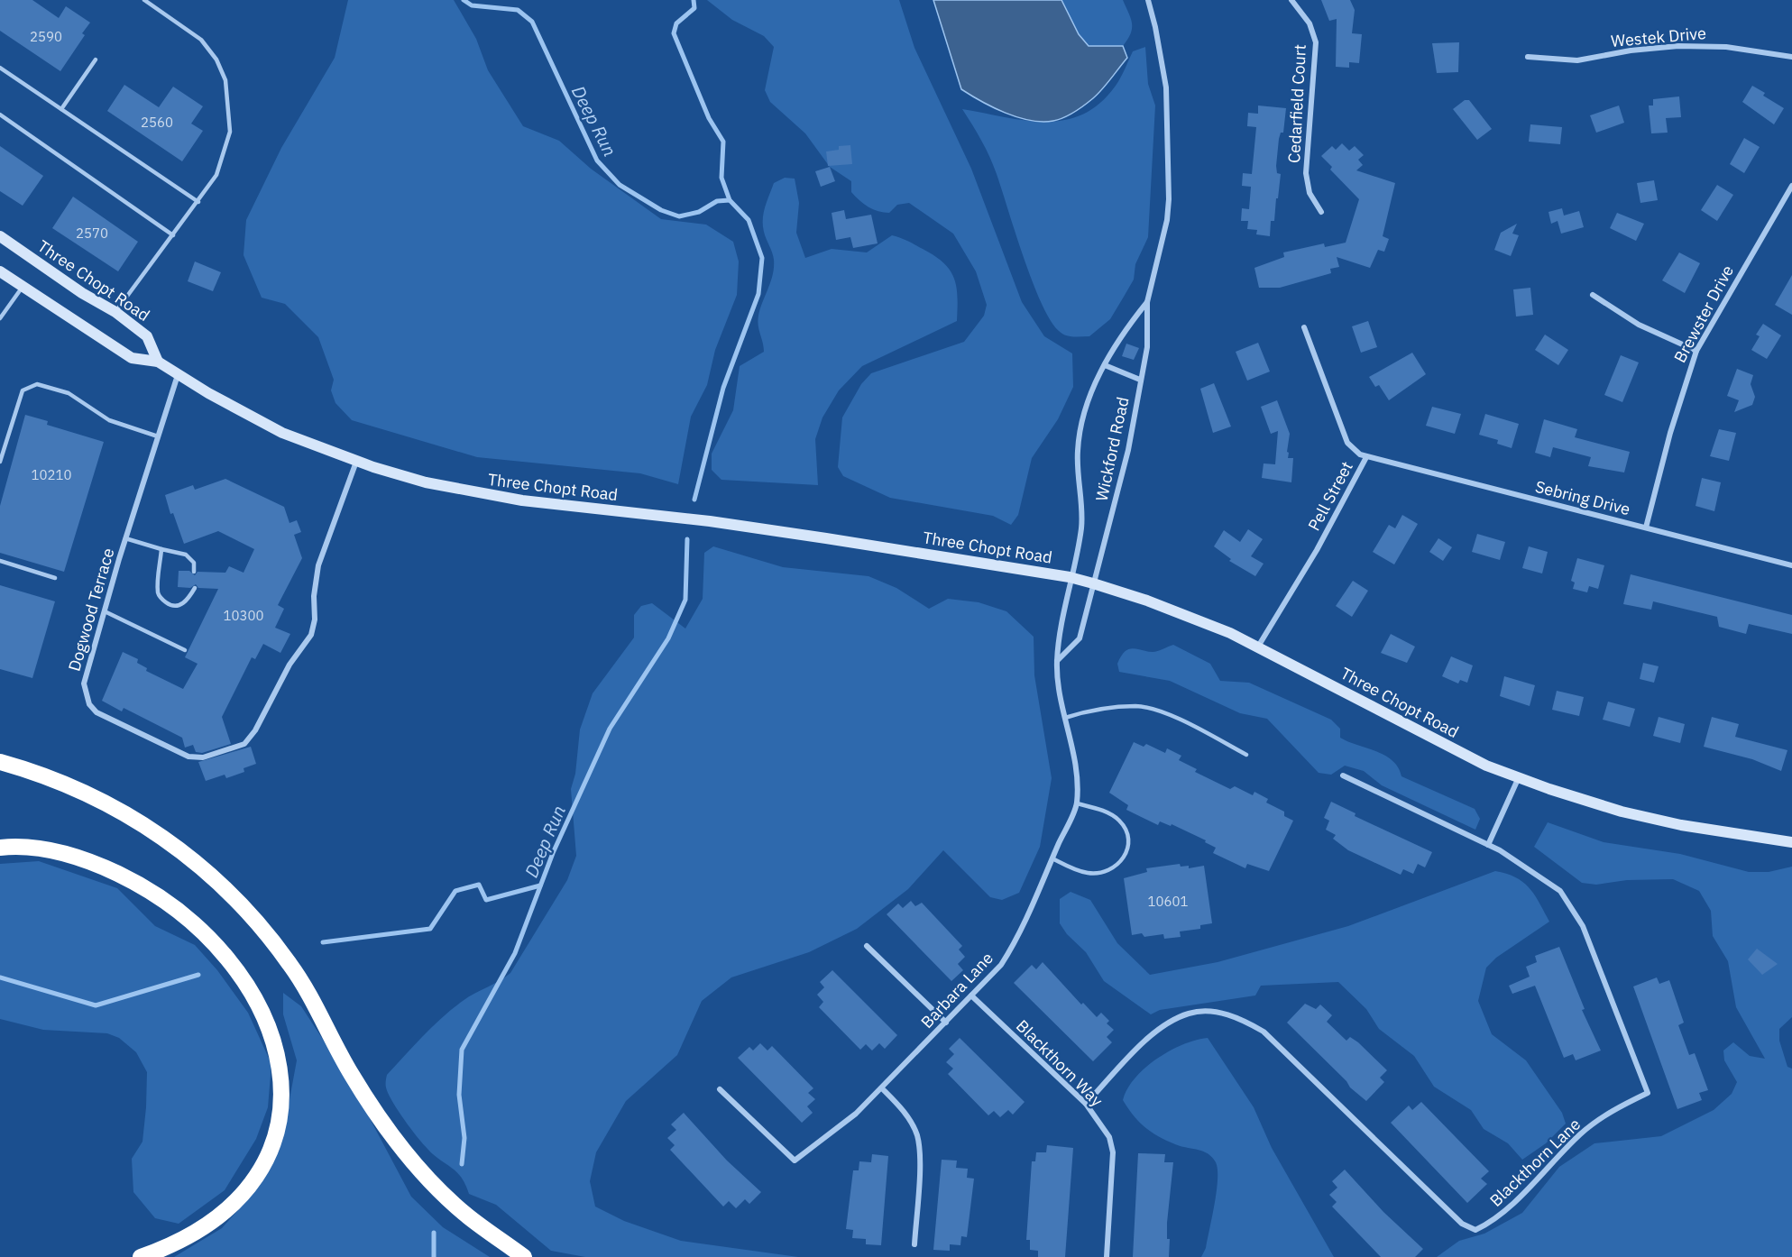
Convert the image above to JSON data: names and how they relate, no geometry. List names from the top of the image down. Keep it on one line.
{"streets":{"main road":["Three Chopt Road"],"street":["Westek Drive","Cedarfield Court","Brewster Drive","Wickford Road","Pell Street","Sebring Drive","Dogwood Terrace","Barbara Lane","Blackthorn Way","Blackthorn Lane"]},"crossings":[["Three Chopt Road","Wickford Road"],["Three Chopt Road","Pell Street"],["Three Chopt Road","Dogwood Terrace"],["Three Chopt Road","Barbara Lane"],["Brewster Drive","Sebring Drive"],["Wickford Road","Barbara Lane"],["Pell Street","Sebring Drive"],["Barbara Lane","Blackthorn Way"],["Blackthorn Way","Blackthorn Lane"]],"water":["Deep Run"],"house_numbers":["2590","2560","2570","10210","10300","10601"]}
